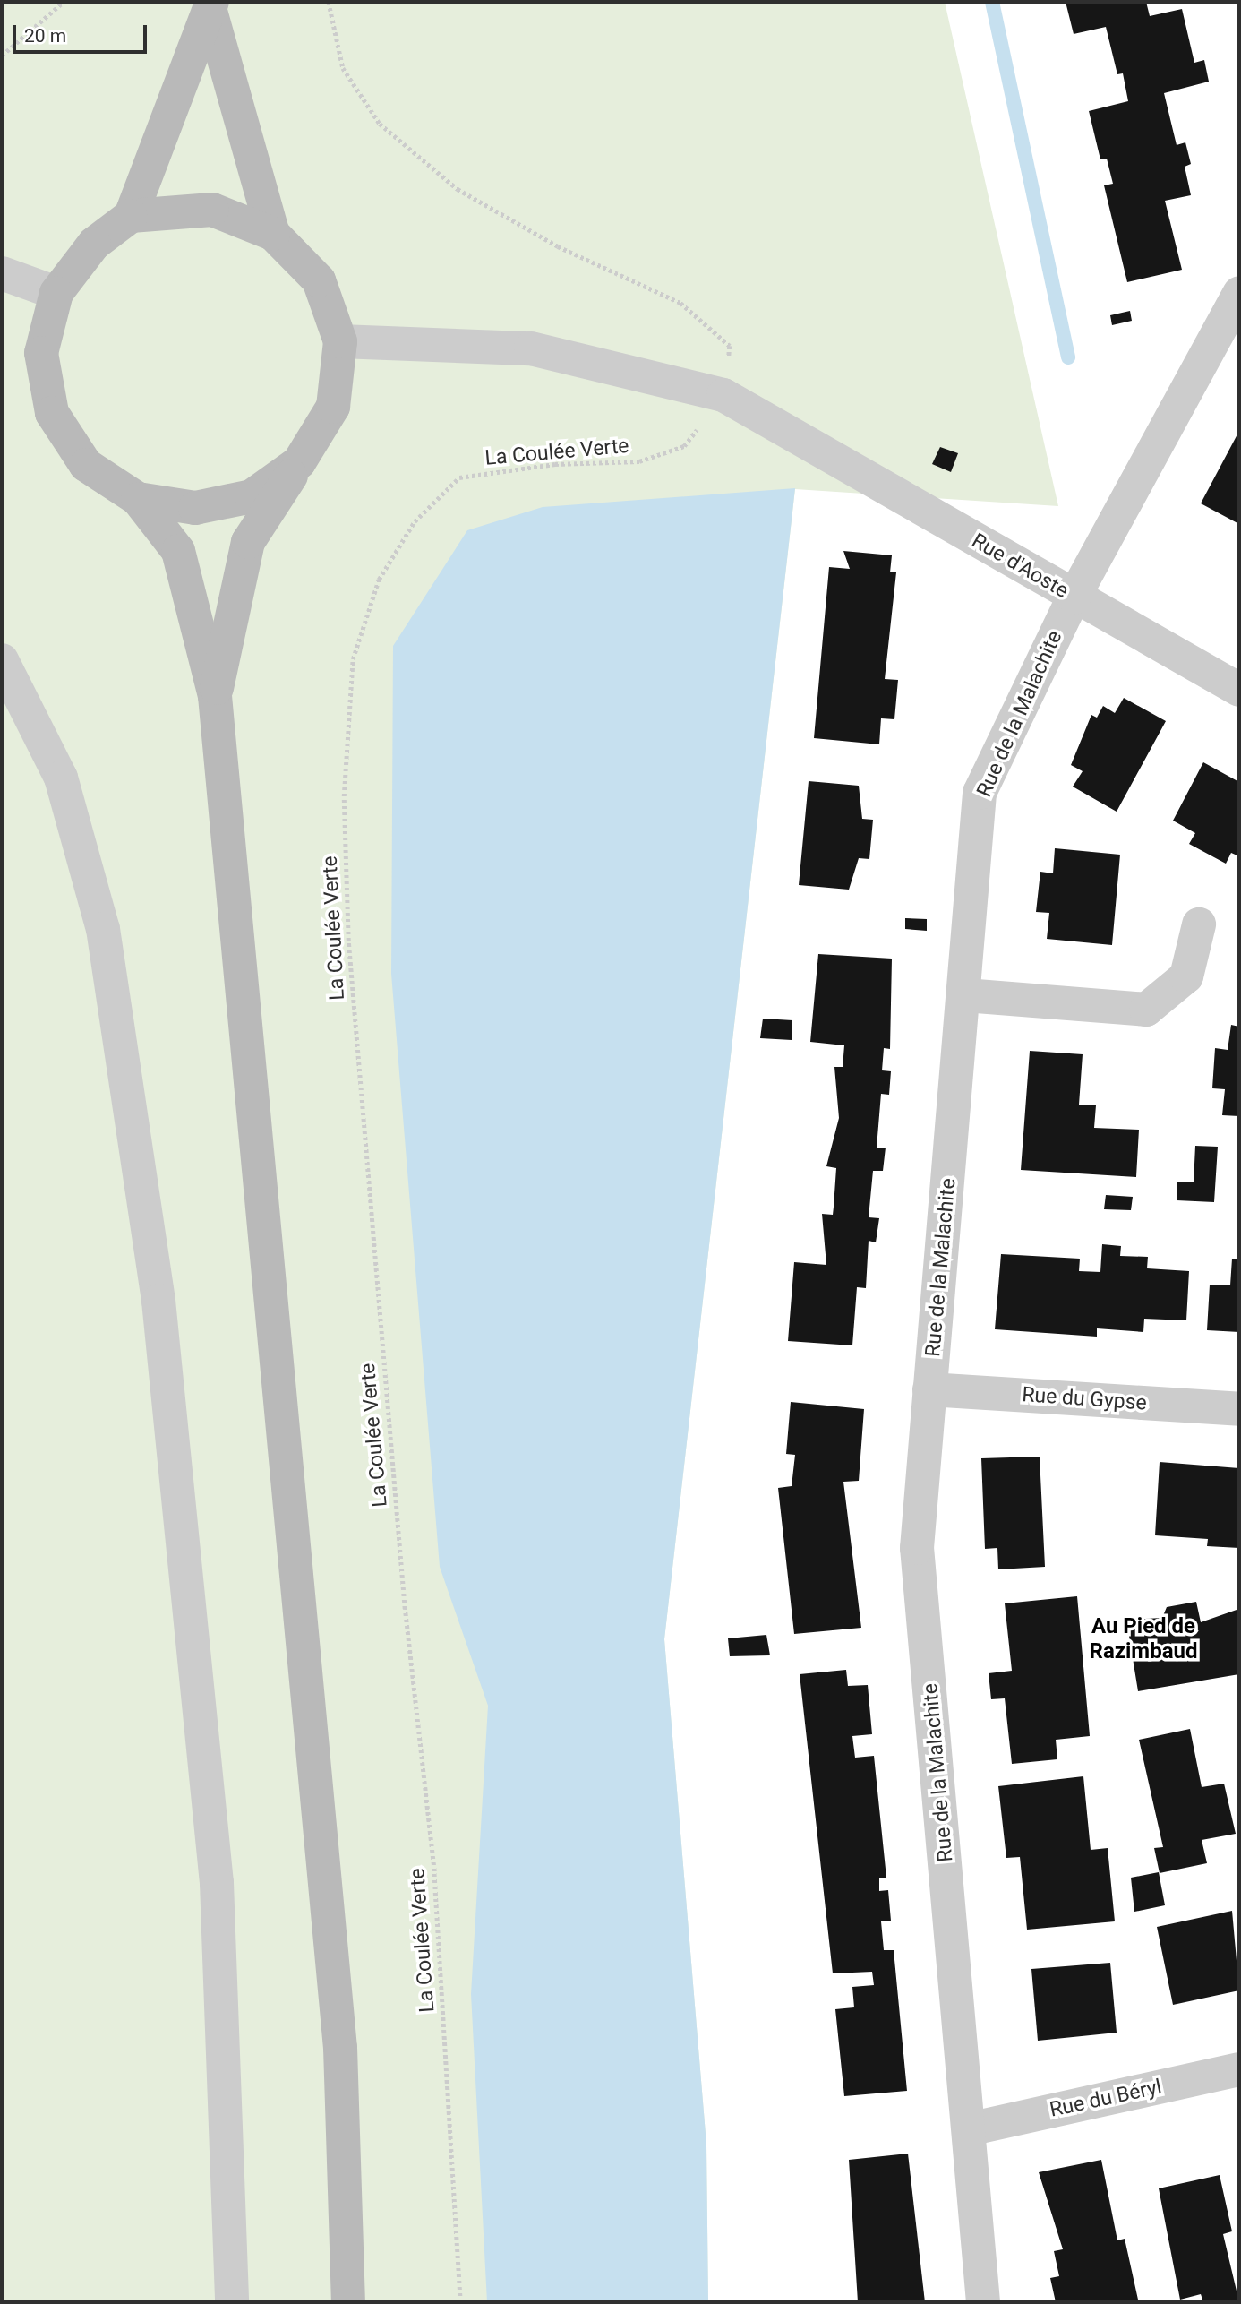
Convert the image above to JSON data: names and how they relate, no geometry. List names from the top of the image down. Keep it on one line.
{"streets":{"street":["Rue d'Aoste","Rue de la Malachite","Rue du Gypse","Rue du Béryl"],"path":["La Coulée Verte"]},"crossings":[["La Coulée Verte","Rue d'Aoste"],["Rue d'Aoste","Rue de la Malachite"],["Rue de la Malachite","Rue du Gypse"],["Rue de la Malachite","Rue du Béryl"]],"districts":["Au Pied de Razimbaud"],"scale_bar":"20 m"}
